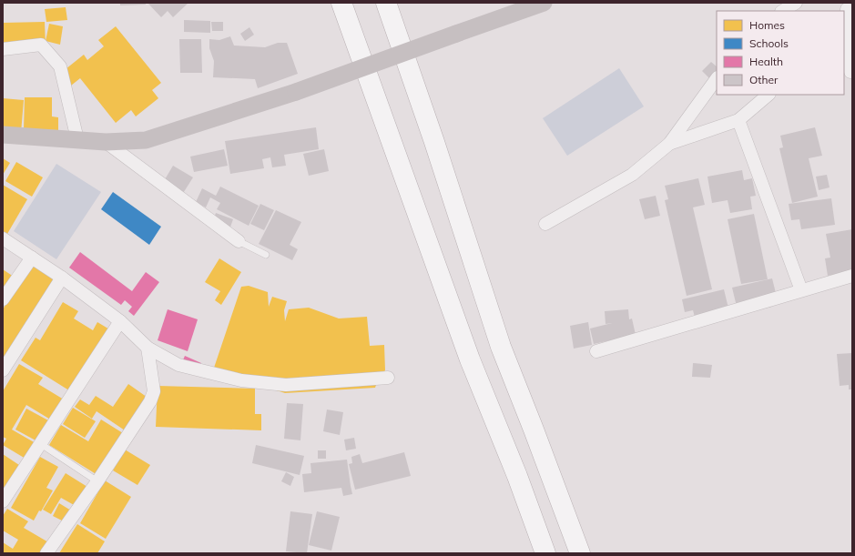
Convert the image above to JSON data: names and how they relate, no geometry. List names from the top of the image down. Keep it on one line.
{"legend":["Homes","Schools","Health","Other"]}
